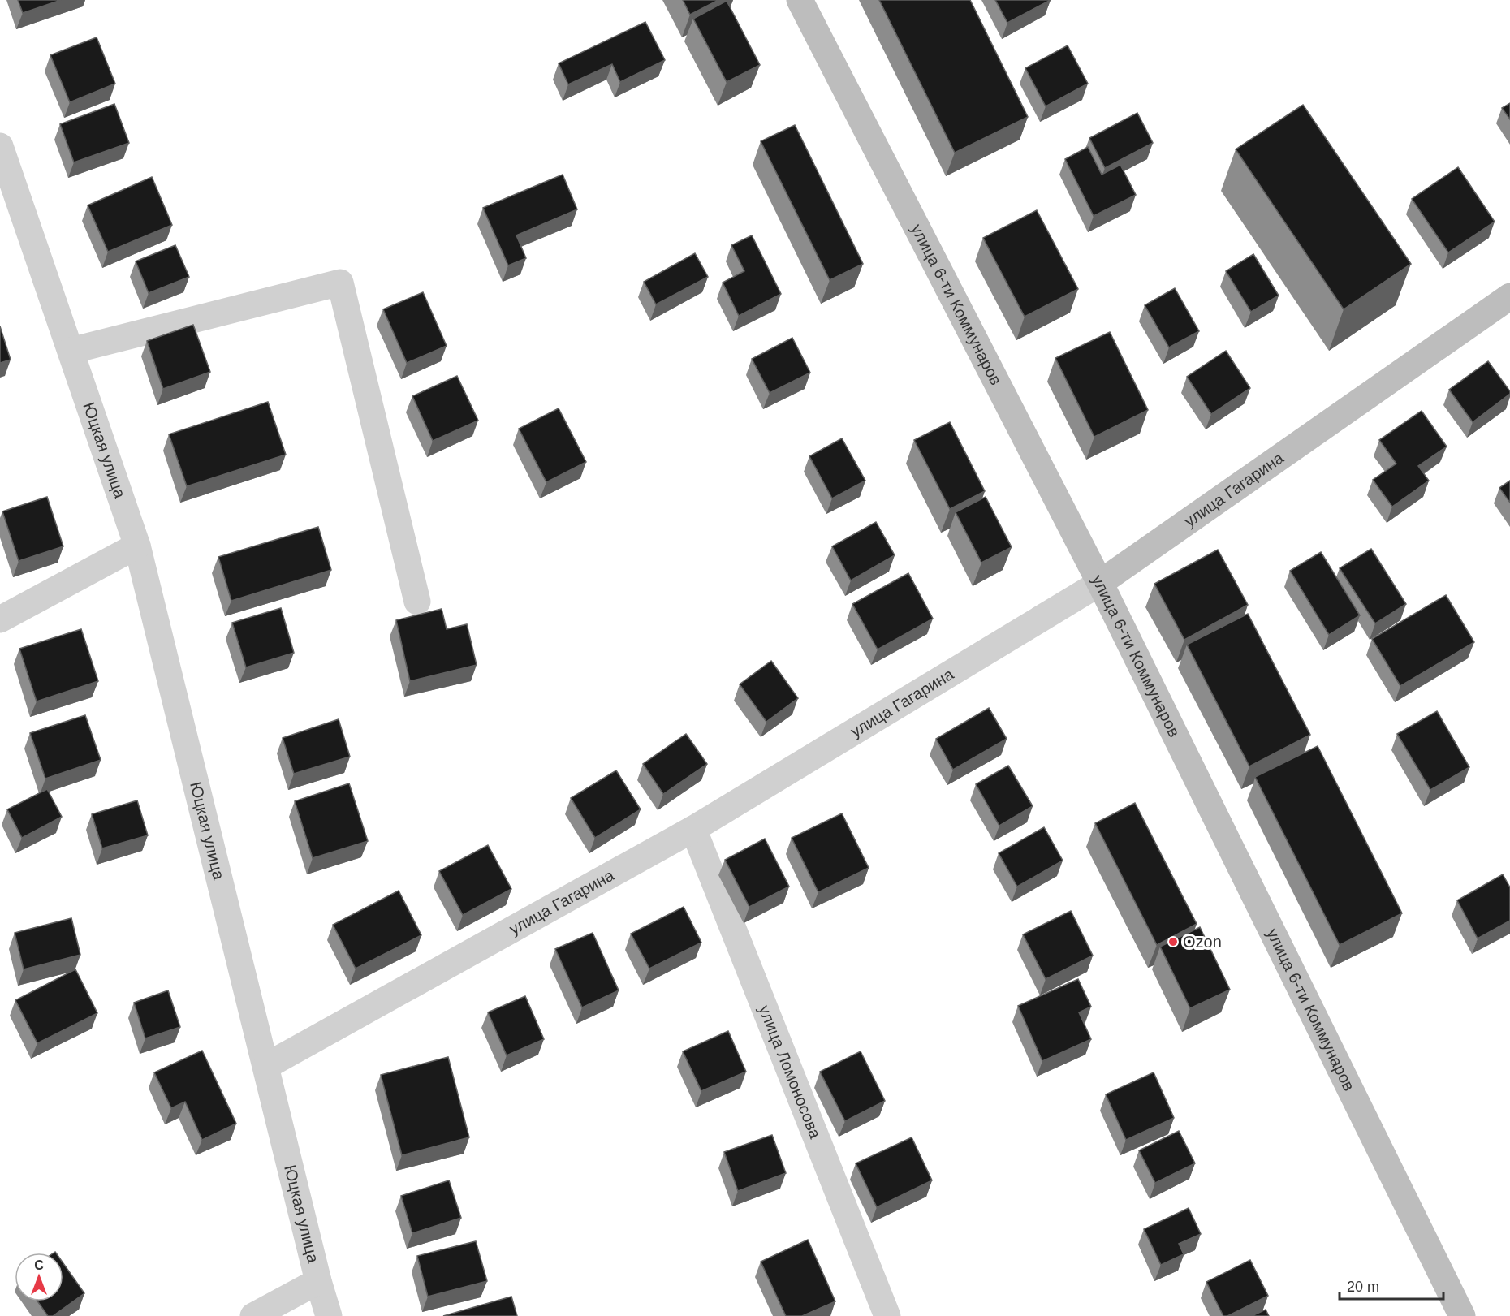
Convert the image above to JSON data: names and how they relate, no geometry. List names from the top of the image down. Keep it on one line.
{"streets":{"main road":["улица 6-ти Коммунаров","улица Гагарина"],"street":["Юцкая улица","улица Ломоносова"]},"crossings":[["улица 6-ти Коммунаров","улица Гагарина"],["Юцкая улица","улица Гагарина"],["улица Гагарина","улица Ломоносова"]],"places":["Ozon"],"scale_bar":"20 m","north":"top"}
